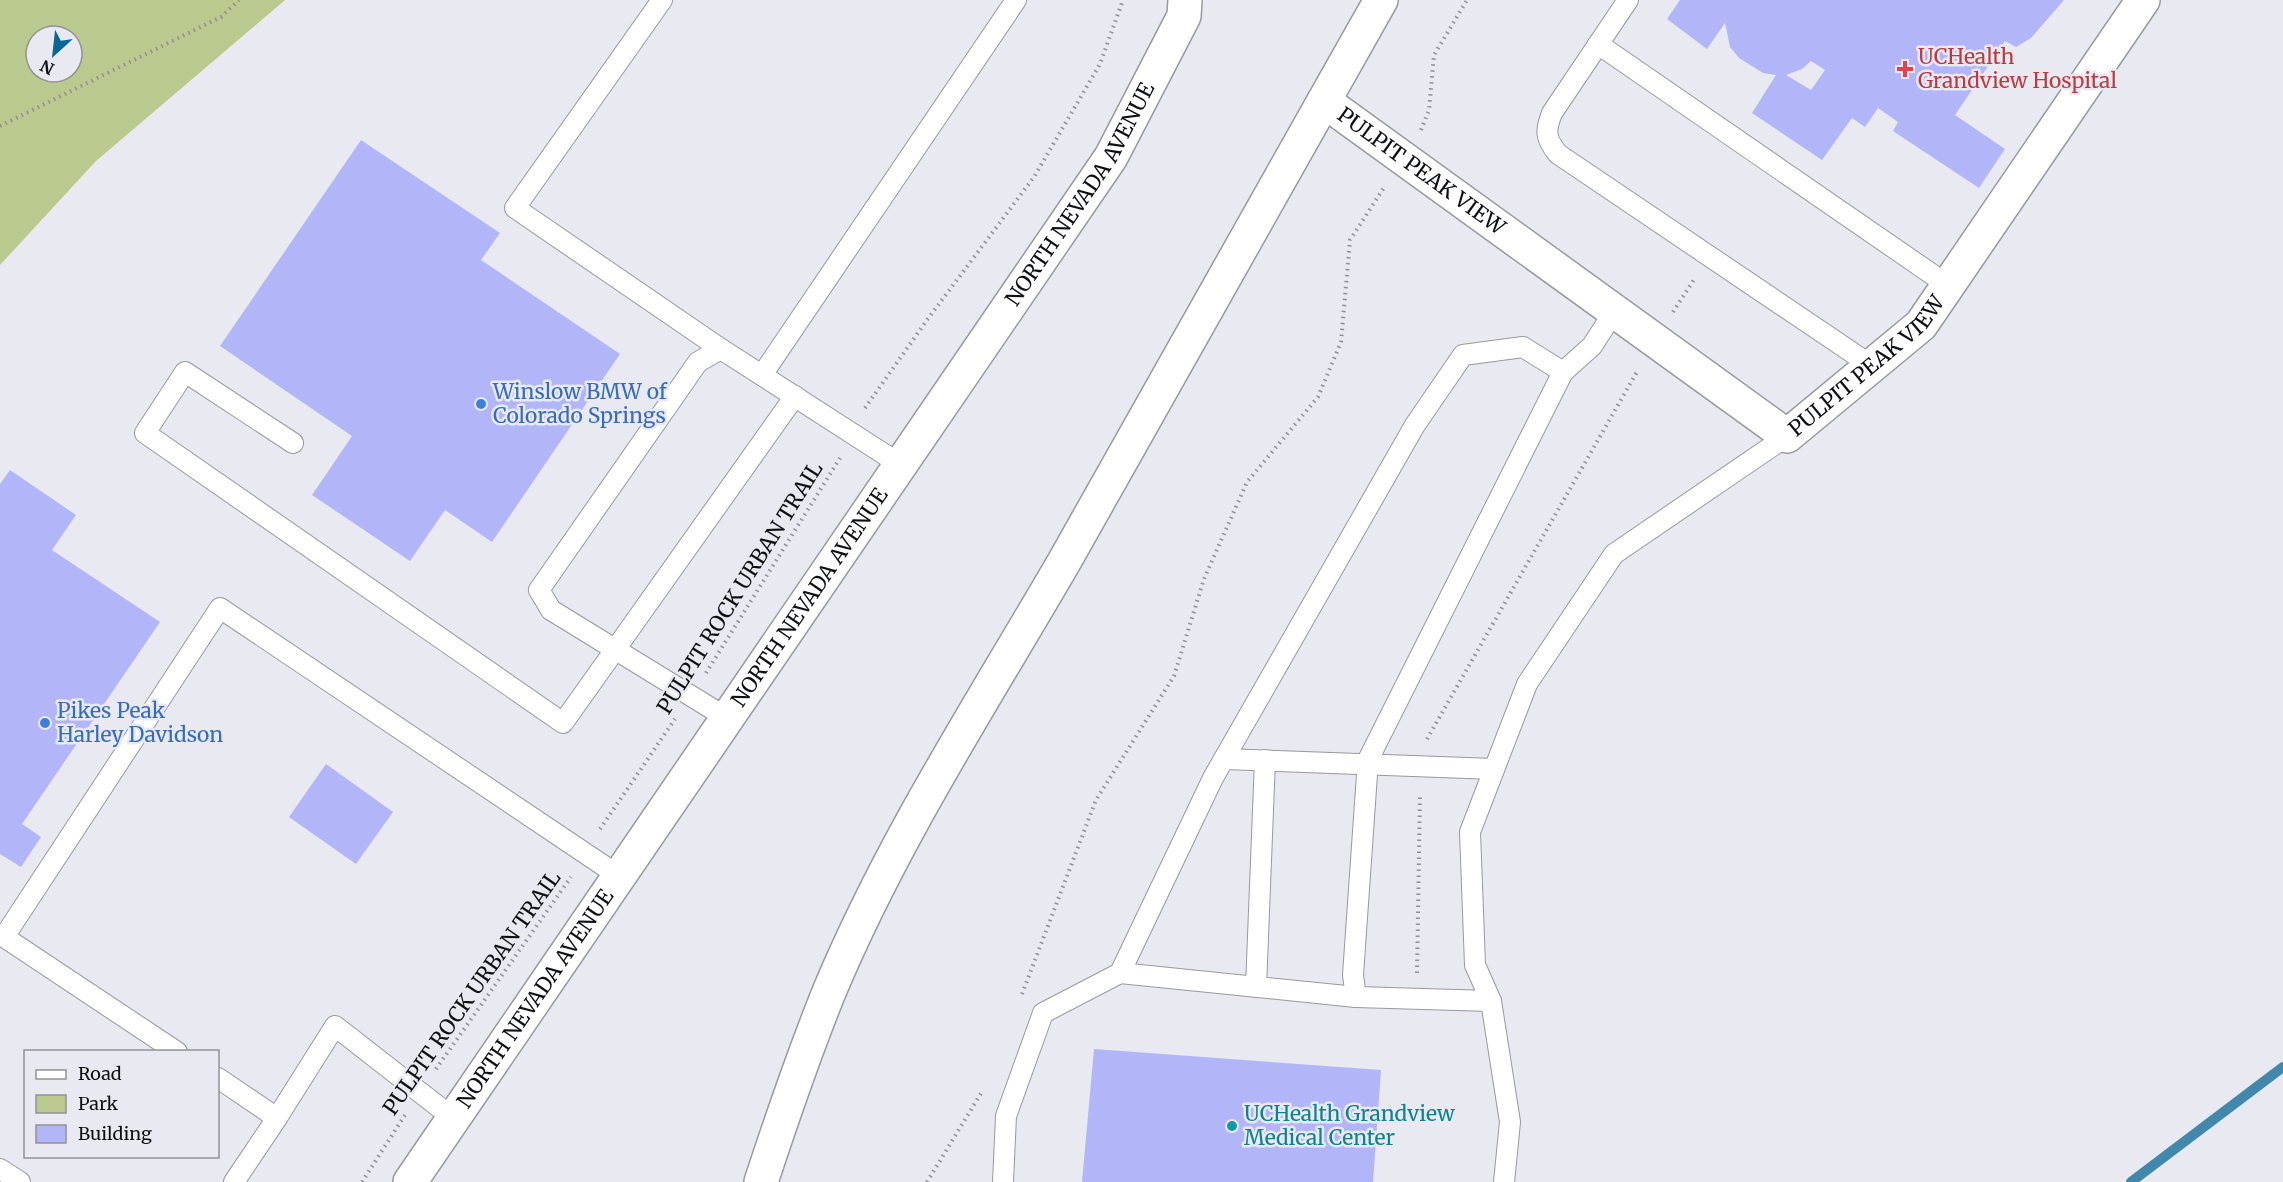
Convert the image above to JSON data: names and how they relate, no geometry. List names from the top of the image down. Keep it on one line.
{"streets":{"main road":["PULPIT PEAK VIEW","NORTH NEVADA AVENUE"],"path":["PULPIT ROCK URBAN TRAIL"]},"places":{"health":["UCHealth Grandview Hospital"],"other":["Winslow BMW of Colorado Springs","Pikes Peak Harley Davidson","UCHealth Grandview Medical Center"]},"legend":["Road","Park","Building"],"north":"bottom left"}
